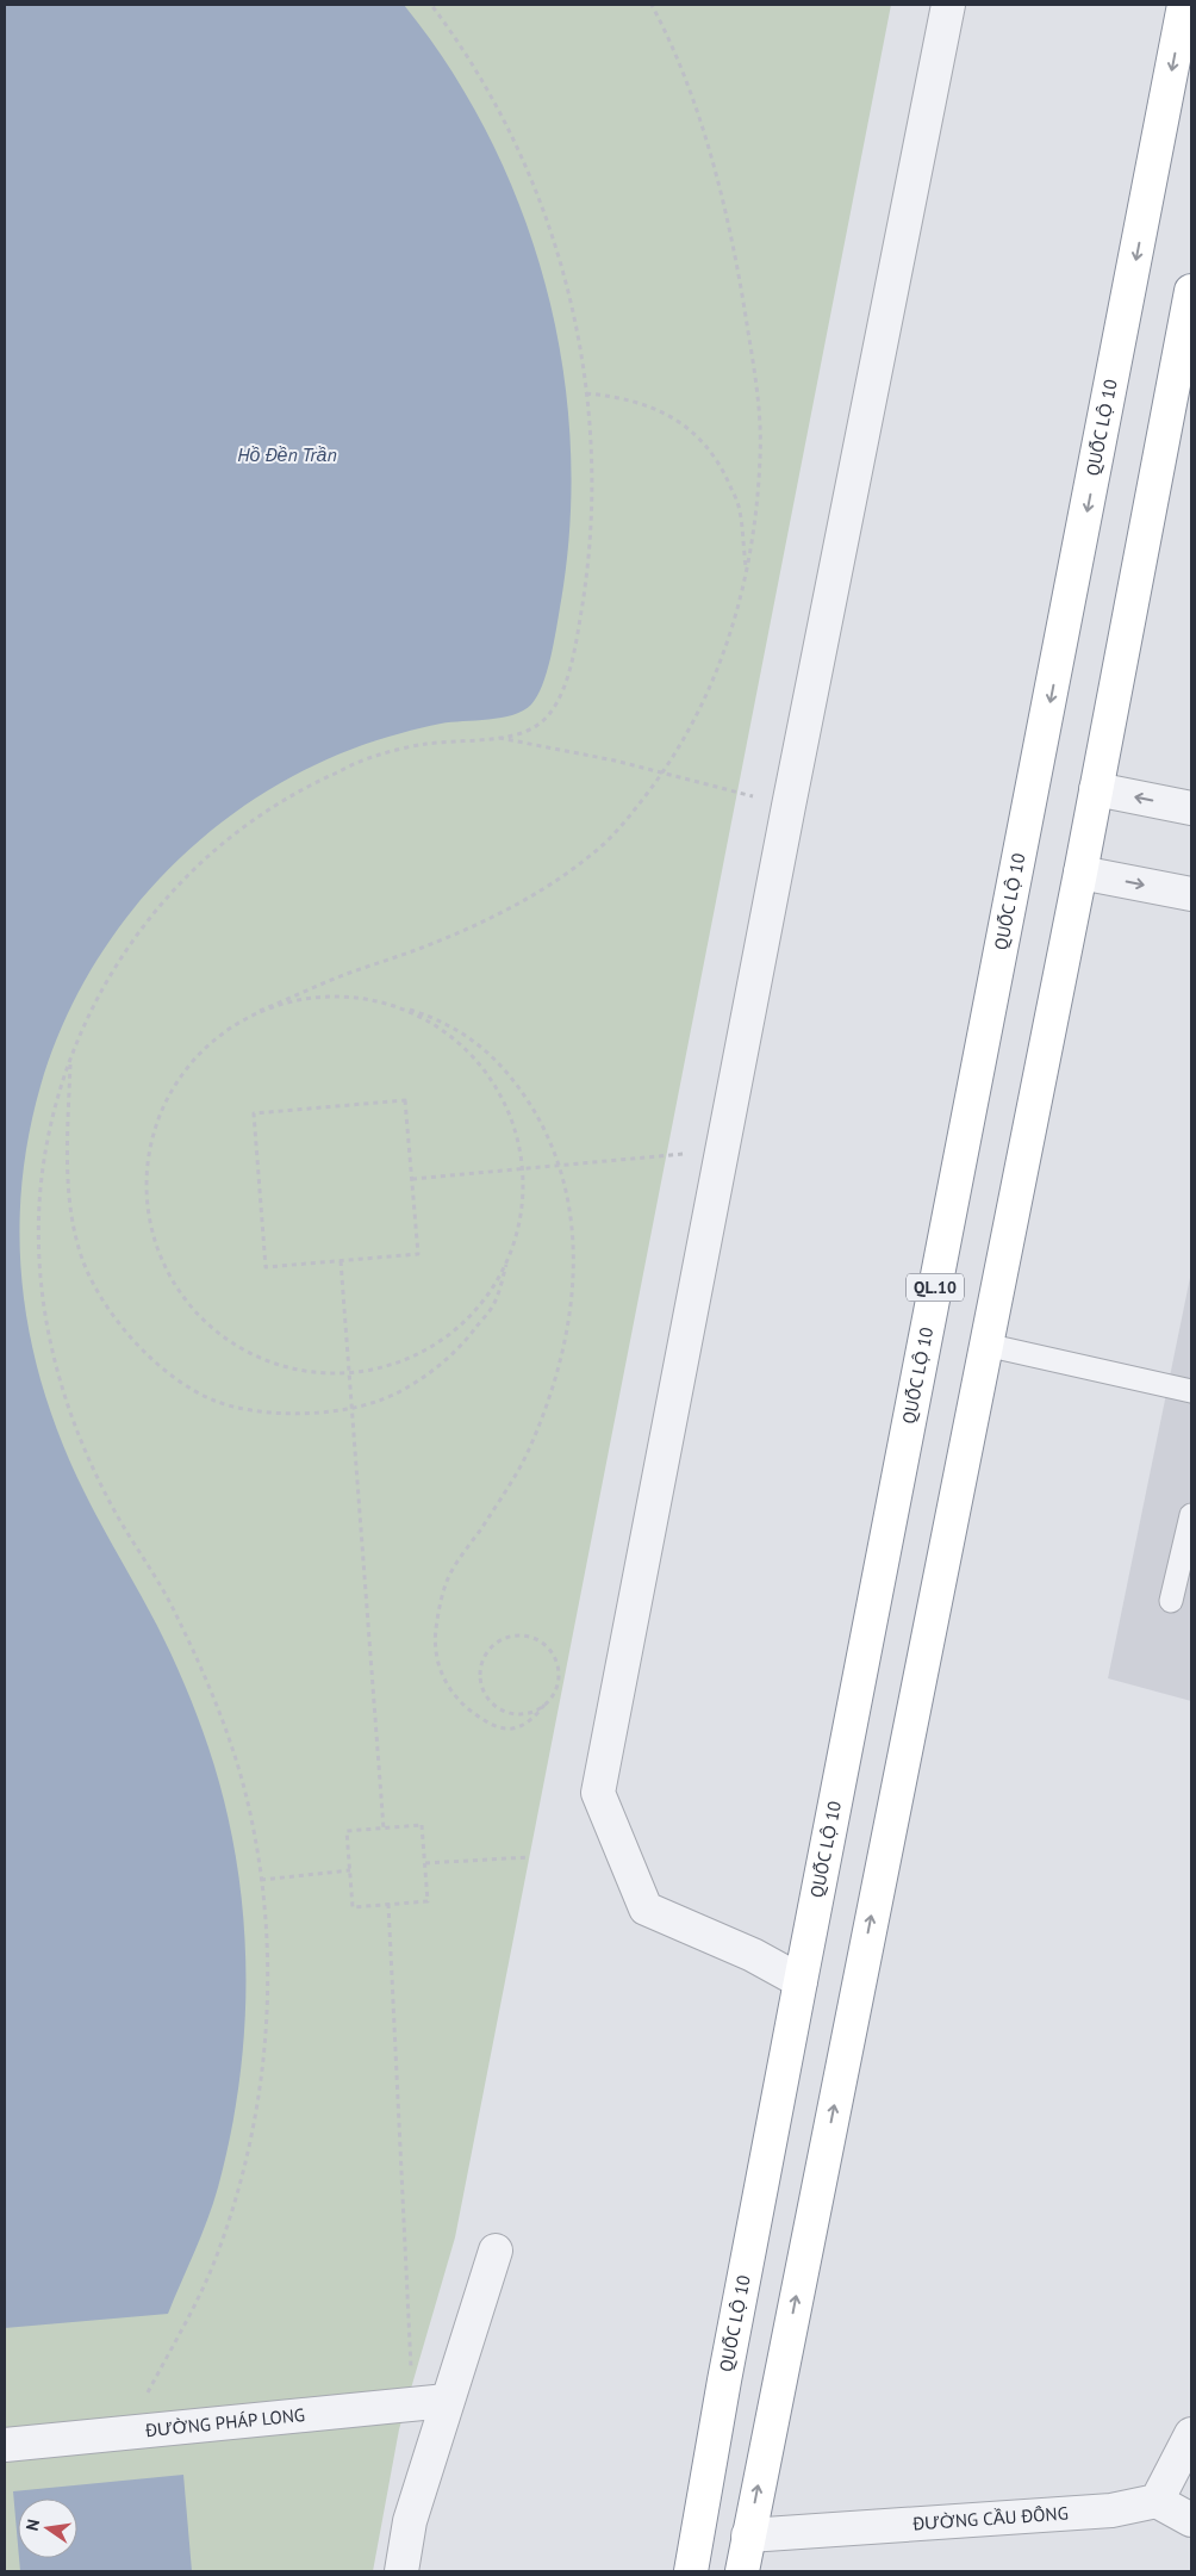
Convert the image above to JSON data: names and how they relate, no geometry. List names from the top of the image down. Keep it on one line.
{"streets":{"highway":["QUỐC LỘ 10","QL.10"],"street":["ĐƯỜNG PHÁP LONG","ĐƯỜNG CẦU ĐÔNG"]},"water":["Hồ Đền Trần"],"north":"left"}
